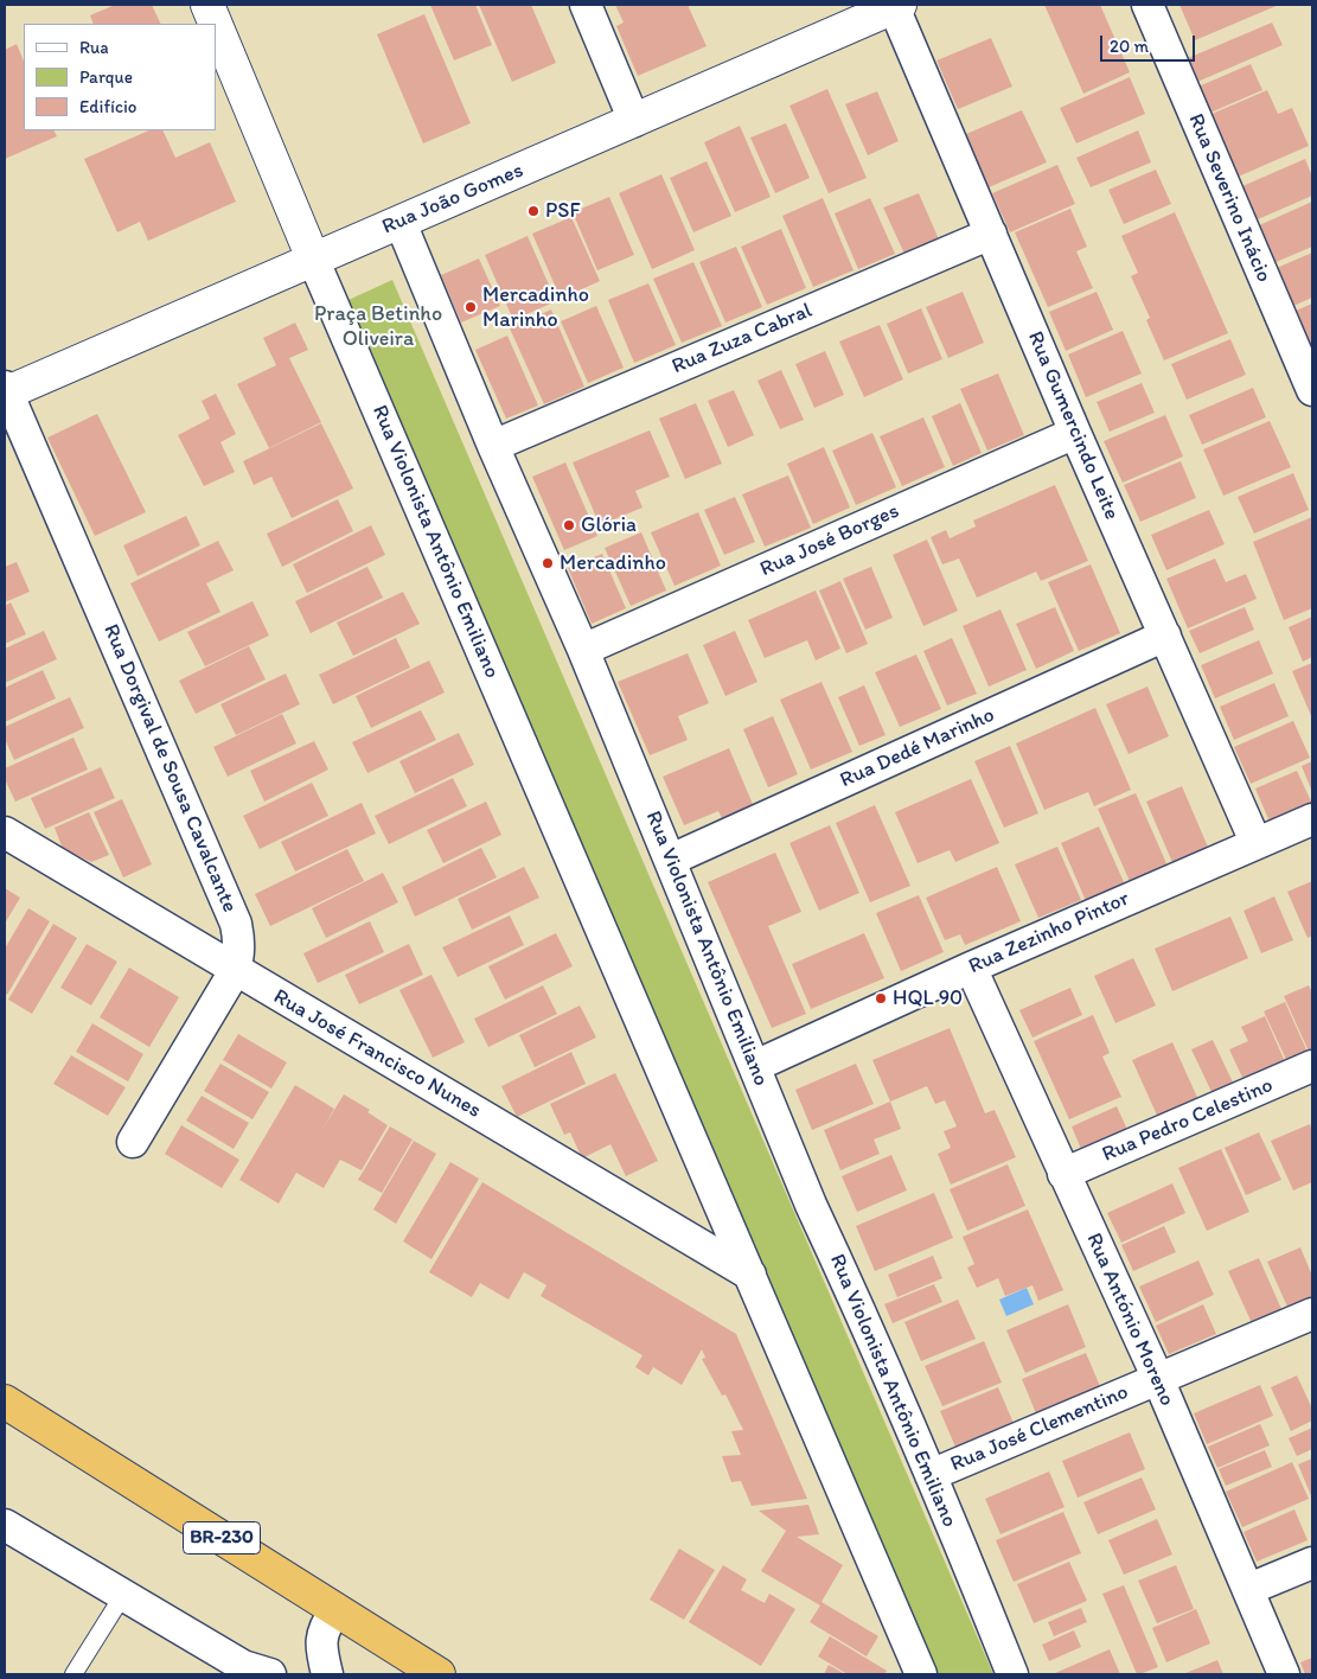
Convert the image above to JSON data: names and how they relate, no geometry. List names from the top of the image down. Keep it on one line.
{"streets":{"highway":["BR-230"],"street":["Rua Severino Inácio","Rua João Gomes","Rua Zuza Cabral","Rua Gumercindo Leite","Rua José Borges","Rua Violonista Antônio Emiliano","Rua Dedé Marinho","Rua Dorgival de Sousa Cavalcante","Rua Zezinho Pintor","Rua José Francisco Nunes","Rua Pedro Celestino","Rua António Moreno","Rua José Clementino"]},"crossings":[["Rua João Gomes","Rua Gumercindo Leite"],["Rua João Gomes","Rua Violonista Antônio Emiliano"],["Rua João Gomes","Rua Dorgival de Sousa Cavalcante"],["Rua Zuza Cabral","Rua Gumercindo Leite"],["Rua Zuza Cabral","Rua Violonista Antônio Emiliano"],["Rua Gumercindo Leite","Rua José Borges"],["Rua Gumercindo Leite","Rua Dedé Marinho"],["Rua Gumercindo Leite","Rua Zezinho Pintor"],["Rua José Borges","Rua Violonista Antônio Emiliano"],["Rua Violonista Antônio Emiliano","Rua Dedé Marinho"],["Rua Violonista Antônio Emiliano","Rua Zezinho Pintor"],["Rua Violonista Antônio Emiliano","Rua José Francisco Nunes"],["Rua Violonista Antônio Emiliano","Rua José Clementino"],["Rua Dorgival de Sousa Cavalcante","Rua José Francisco Nunes"],["Rua Zezinho Pintor","Rua António Moreno"],["Rua Pedro Celestino","Rua António Moreno"],["Rua António Moreno","Rua José Clementino"]],"parks":["Praça Betinho Oliveira"],"places":["PSF","Mercadinho Marinho","Glória","Mercadinho","HQL 90"],"legend":["Rua","Parque","Edifício"],"scale_bar":"20 m"}
